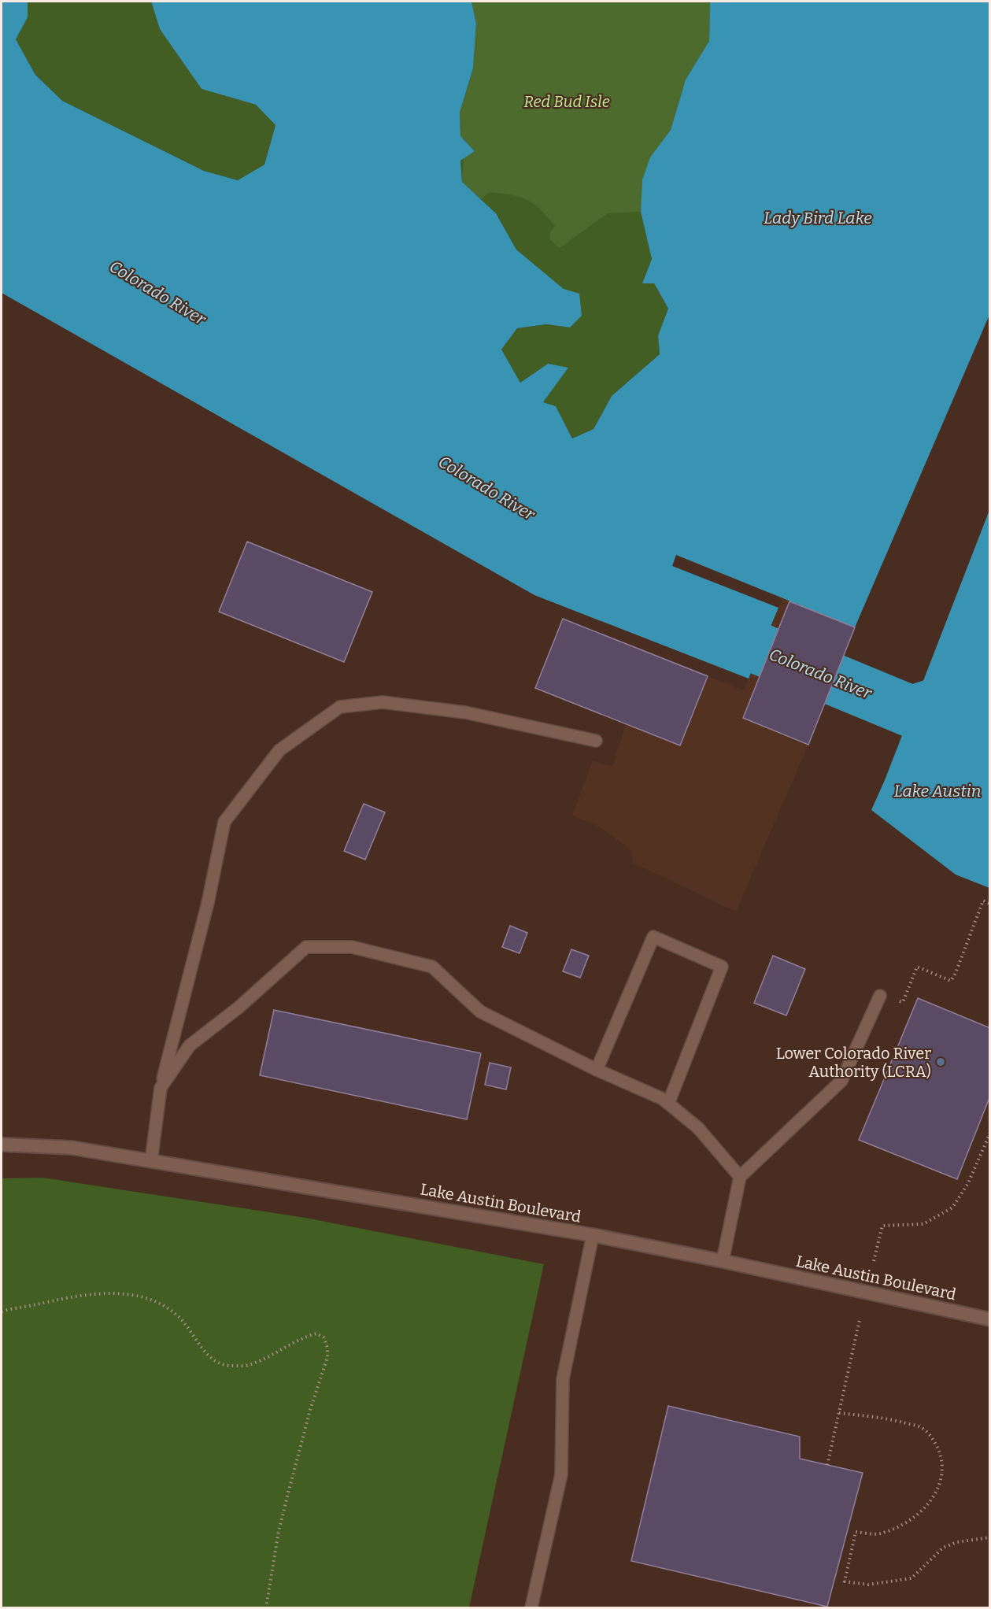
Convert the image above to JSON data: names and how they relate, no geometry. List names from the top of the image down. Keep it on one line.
{"streets":{"street":["Lake Austin Boulevard"]},"water":["Lady Bird Lake","Colorado River","Lake Austin"],"parks":["Red Bud Isle"],"places":["Lower Colorado River Authority (LCRA)"]}
